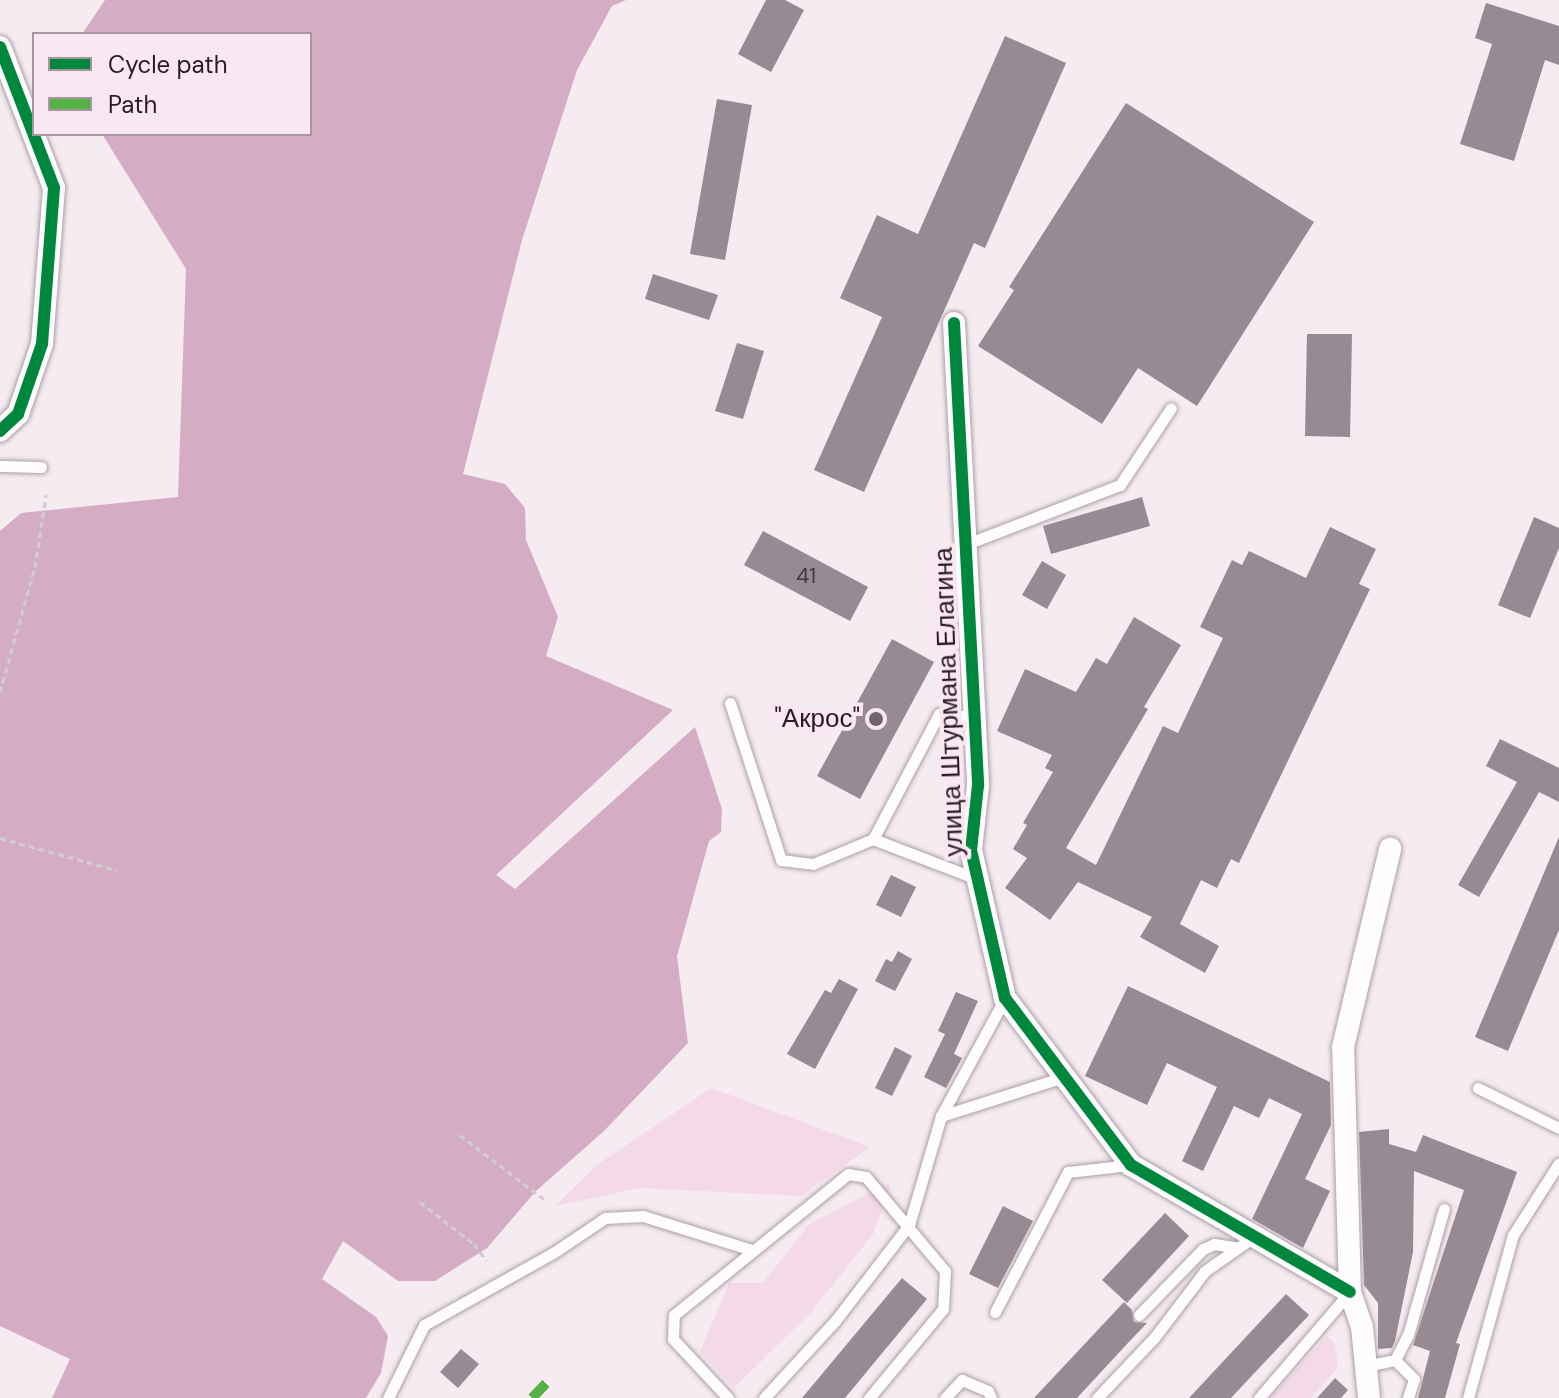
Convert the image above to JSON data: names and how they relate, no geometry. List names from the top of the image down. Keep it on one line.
{"streets":{"street":["улица Штурмана Елагина"]},"places":["\"Акрос\""],"house_numbers":["41"],"legend":["Cycle path","Path"]}
